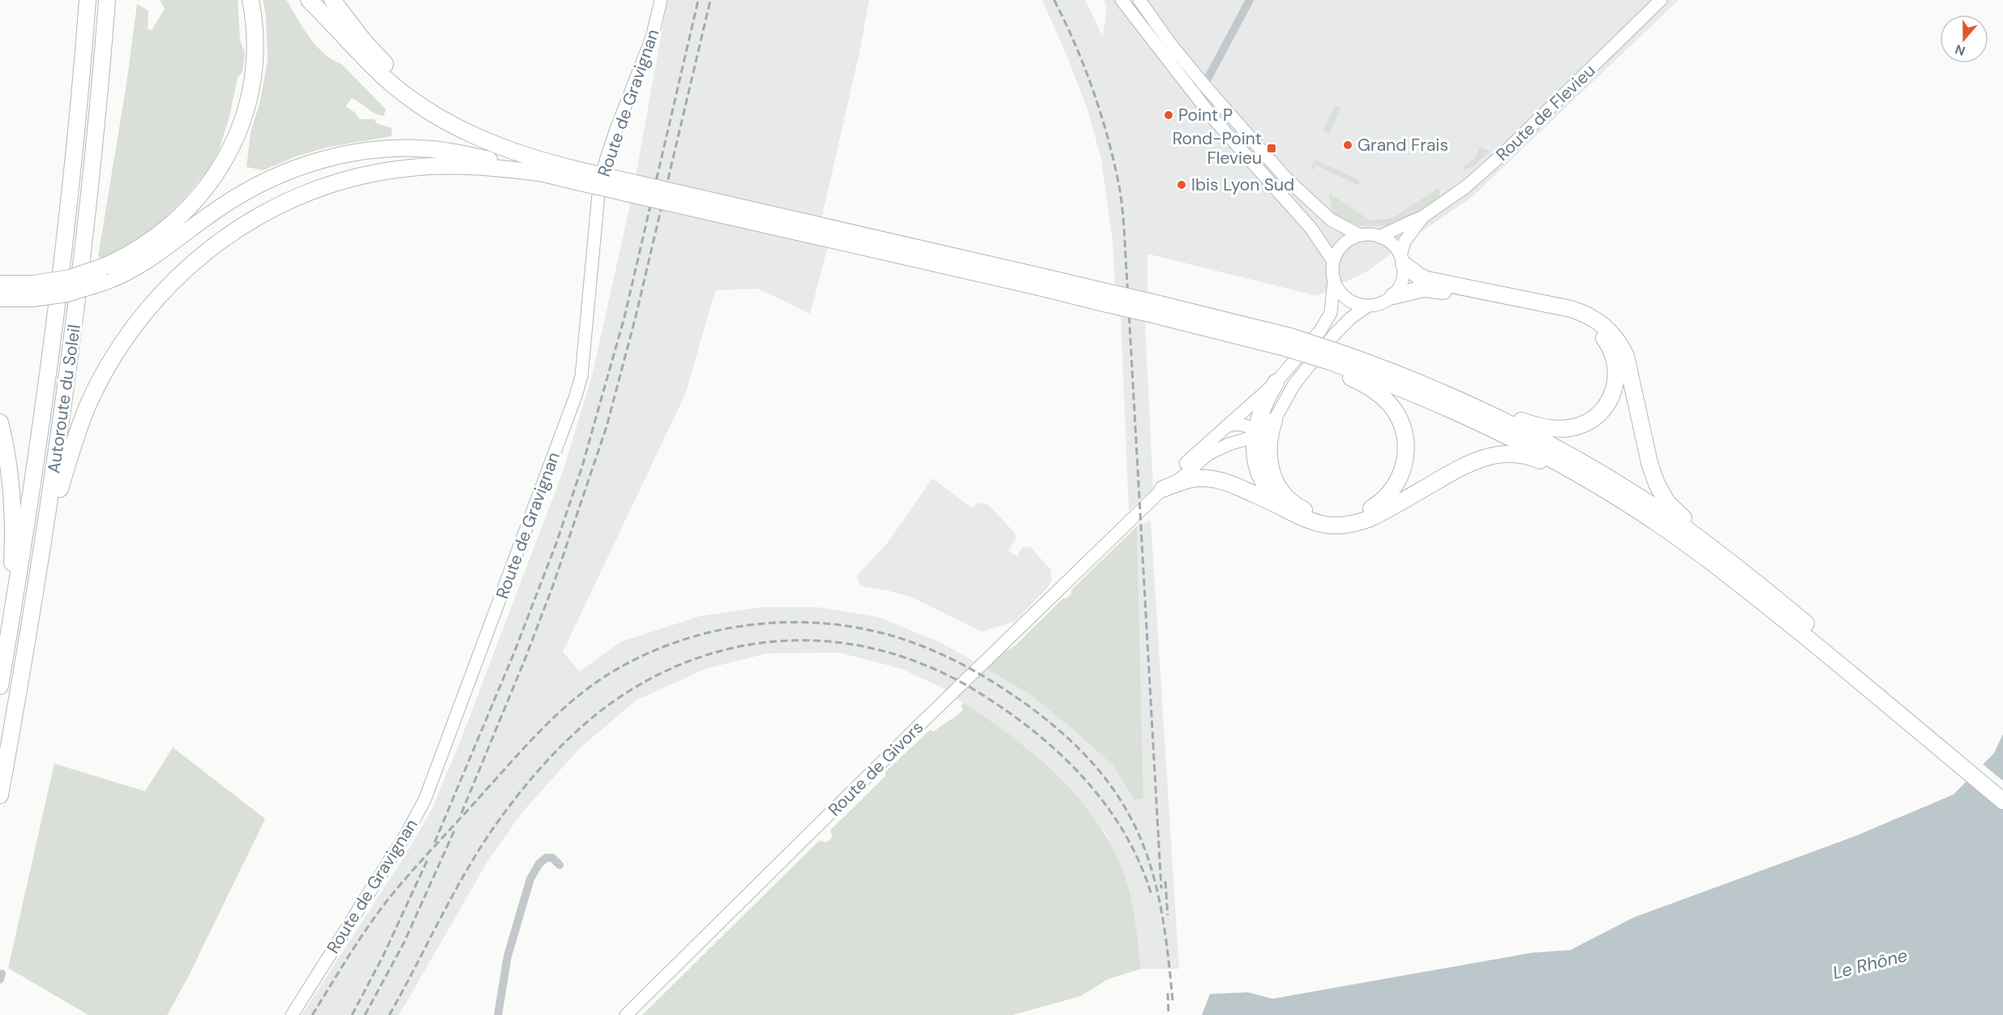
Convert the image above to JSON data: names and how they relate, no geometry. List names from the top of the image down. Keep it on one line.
{"streets":{"highway":["Autoroute du Soleil"],"main road":["Route de Gravignan","Route de Flevieu","Route de Givors"]},"water":["Le Rhône"],"places":{"other":["Point P","Grand Frais","Ibis Lyon Sud"],"transit":["Rond-Point Flevieu"]},"north":"bottom"}
